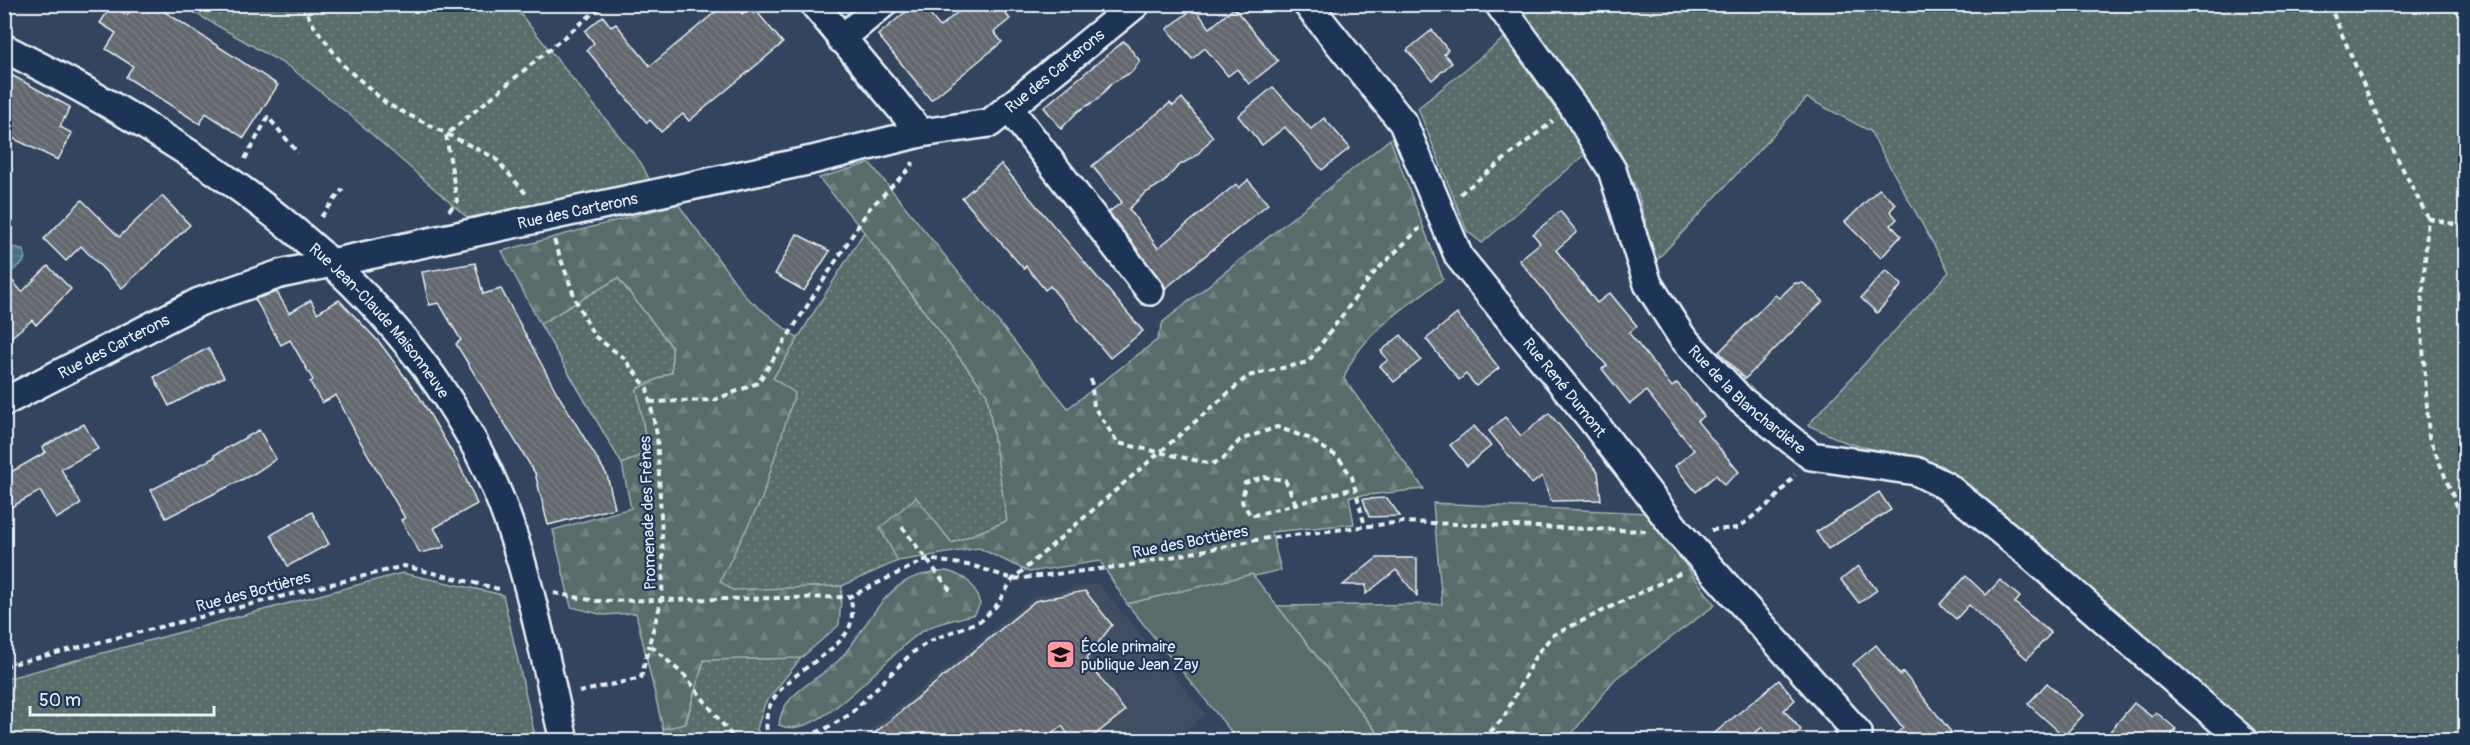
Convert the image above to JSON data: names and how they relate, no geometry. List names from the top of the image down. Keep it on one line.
{"streets":{"street":["Rue des Carterons","Rue Jean-Claude Maisonneuve","Rue René Dumont","Rue de la Blanchardière"],"path":["Promenade des Frênes","Rue des Bottières"]},"crossings":[["Rue des Carterons","Rue Jean-Claude Maisonneuve"],["Rue des Carterons","Promenade des Frênes"],["Rue René Dumont","Rue des Bottières"],["Rue de la Blanchardière","Rue des Bottières"]],"places":{"school or university":["École primaire publique Jean Zay"]},"scale_bar":"50 m"}
